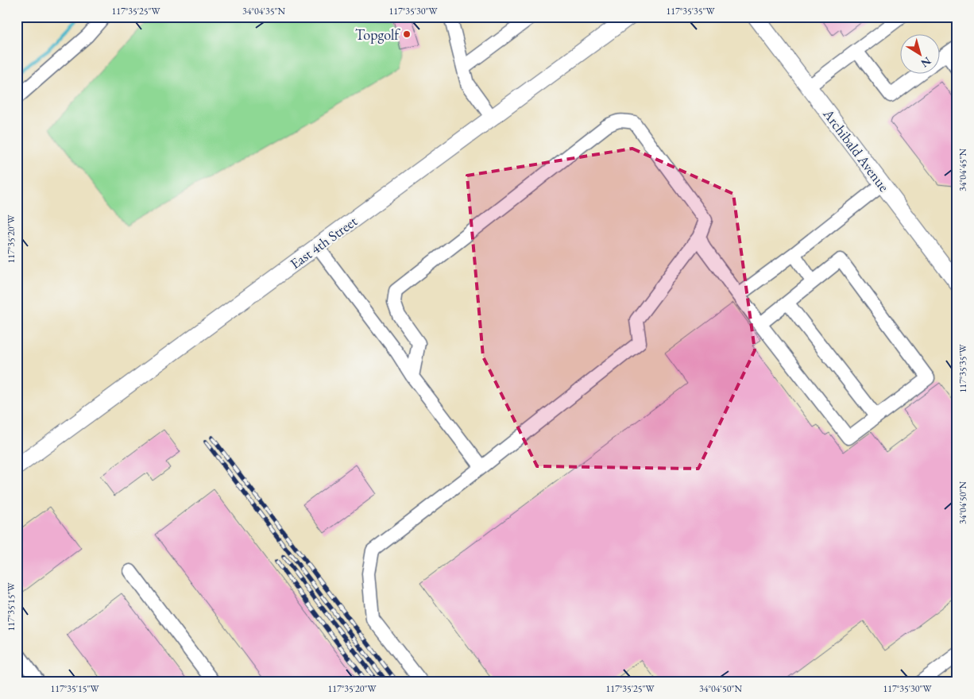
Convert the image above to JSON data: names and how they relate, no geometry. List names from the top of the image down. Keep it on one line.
{"streets":{"main road":["Archibald Avenue","East 4th Street"]},"places":["Topgolf"],"north":"bottom right","coordinates":["117°35'25\"W","34°04'35\"N","117°35'30\"W","117°35'35\"W","34°04'45\"N","117°35'20\"W","34°04'50\"N","117°35'15\"W"]}
